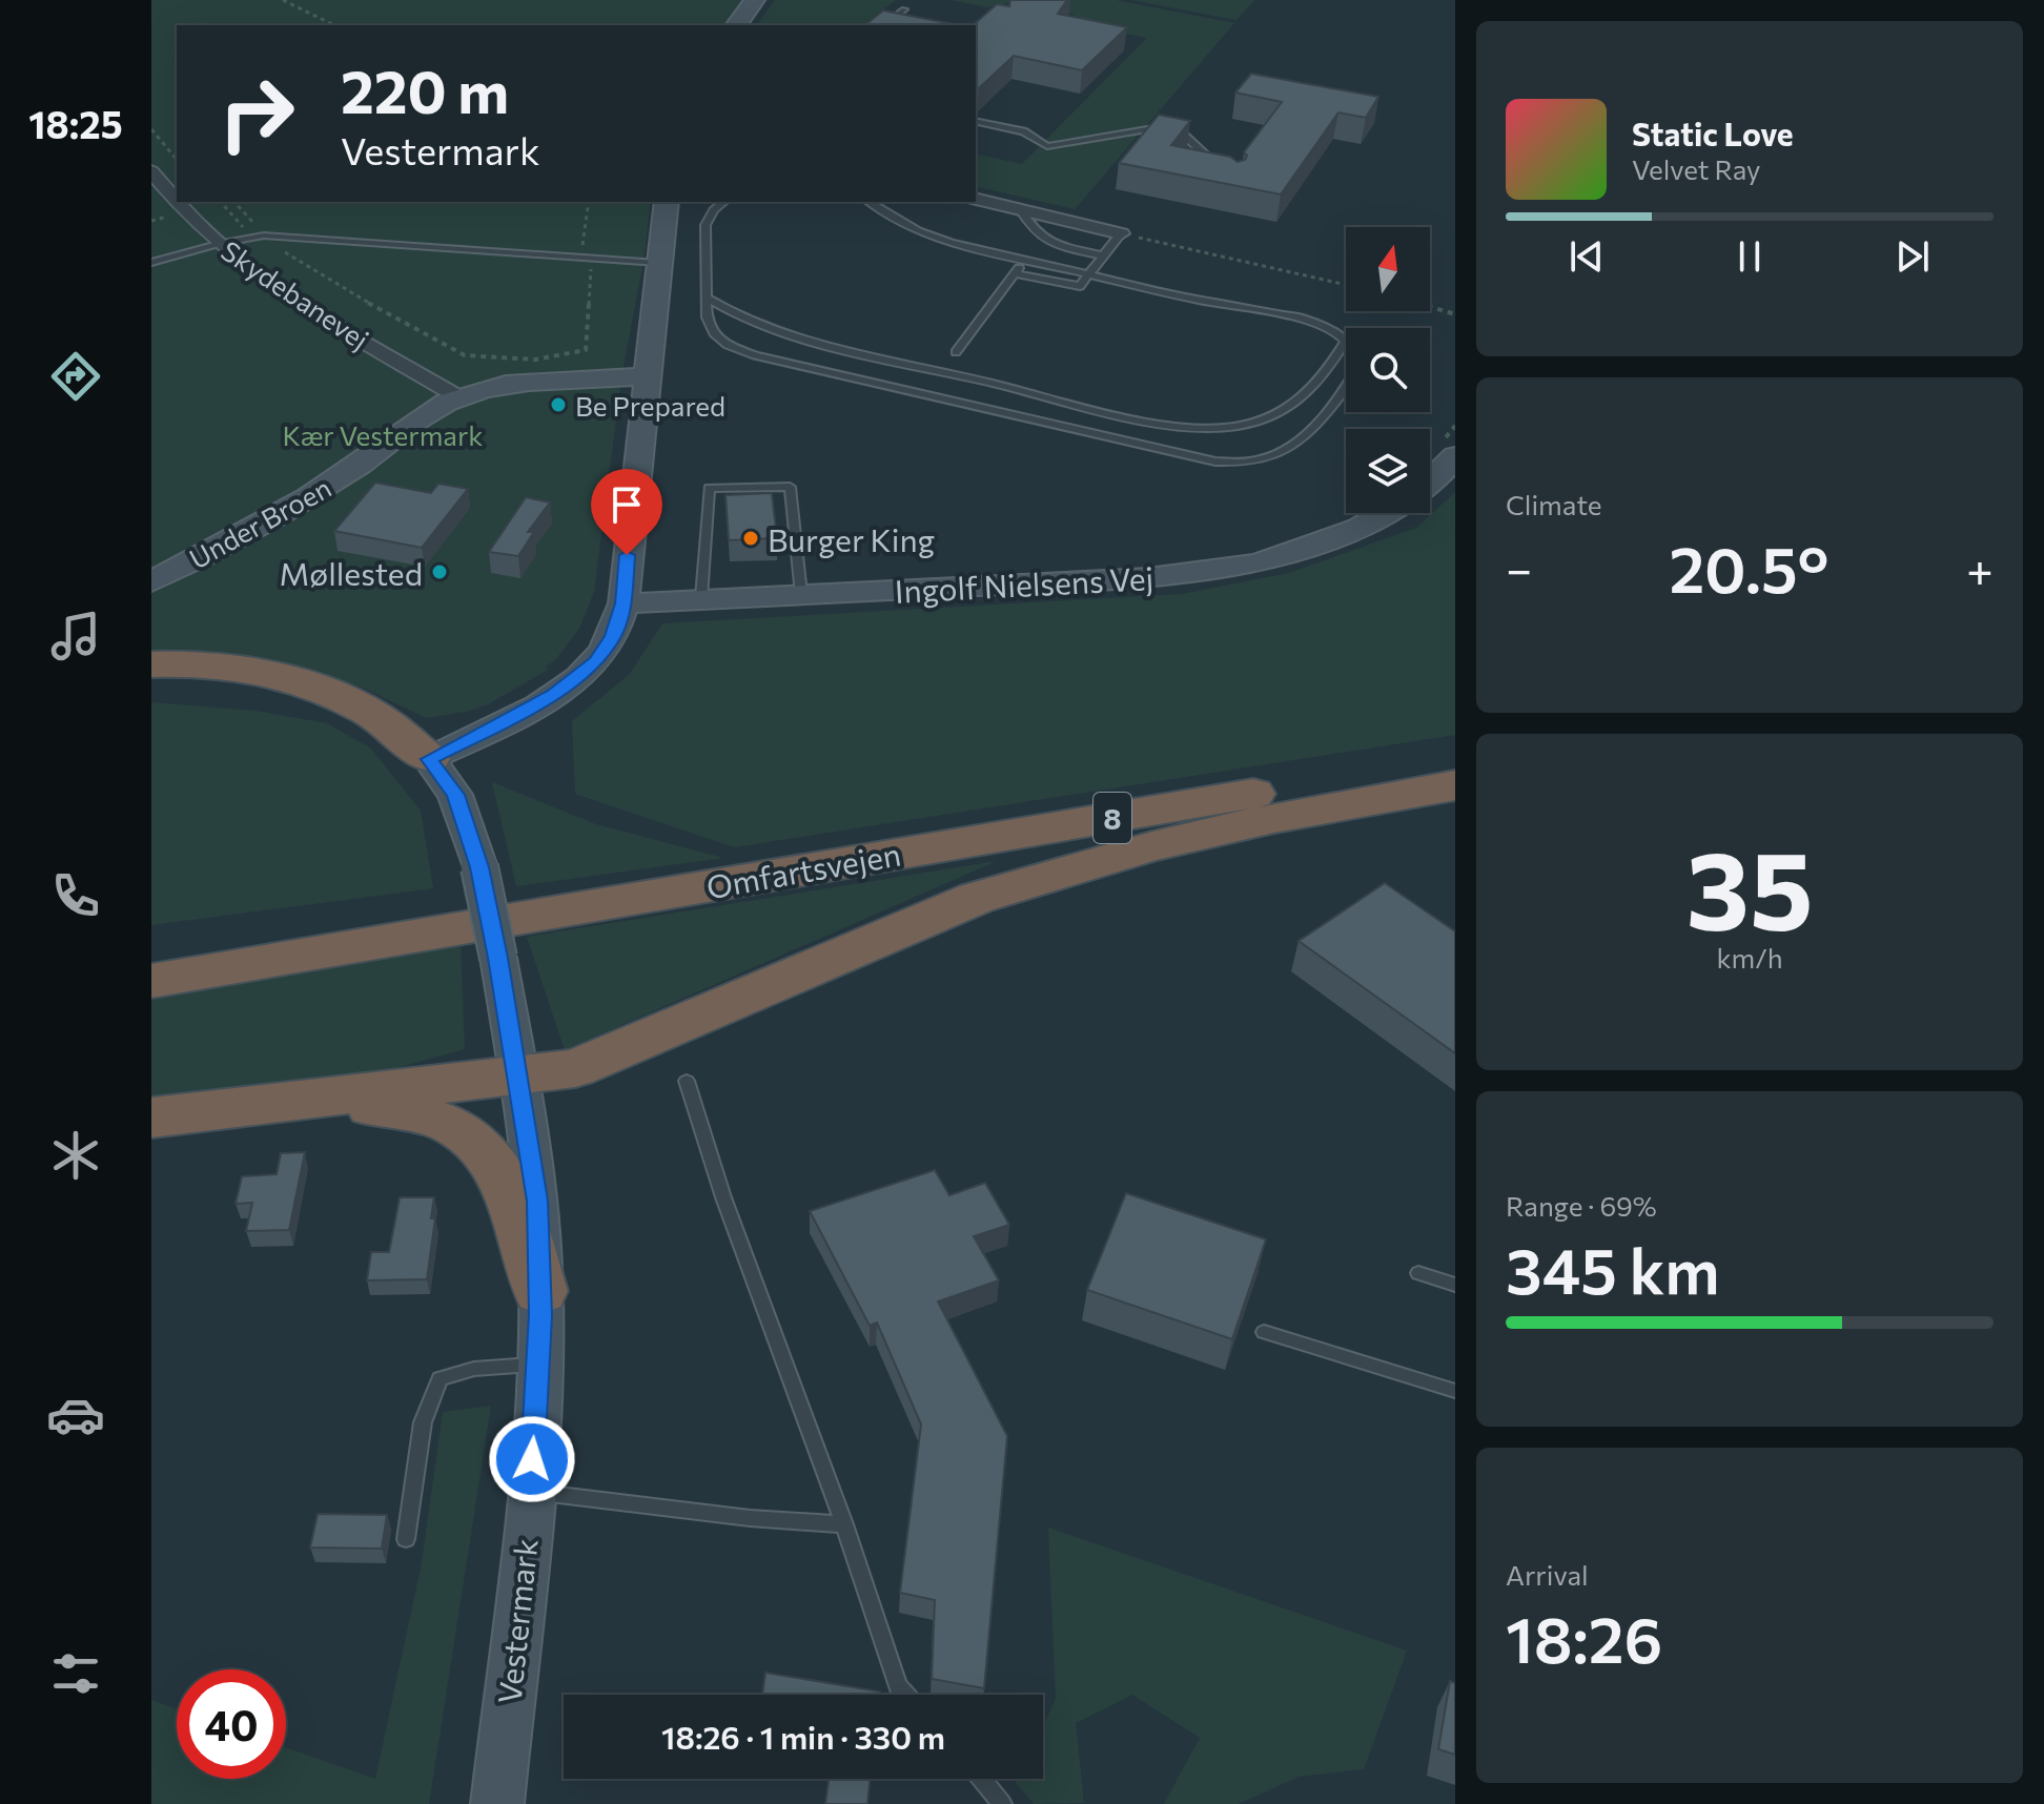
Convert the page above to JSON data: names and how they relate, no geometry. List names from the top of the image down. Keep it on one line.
{"streets":{"highway":["8","Omfartsvejen"],"street":["Skydebanevej","Under Broen","Ingolf Nielsens Vej","Vestermark"]},"crossings":[["Skydebanevej","Under Broen"]],"parks":["Kær Vestermark"],"places":["Be Prepared","Burger King","Møllested"],"north":"top","page":{"tabs":"18:25","turn":["220 m","Vestermark"],"song":["Static Love","Velvet Ray"],"tile":["Climate",["35","km/h"],["Range · 69%","345 km"],["Arrival","18:26"]],"heat":["−","20.5°","+"],"limit":"40","trip":"18:26 · 1 min · 330 m"}}
